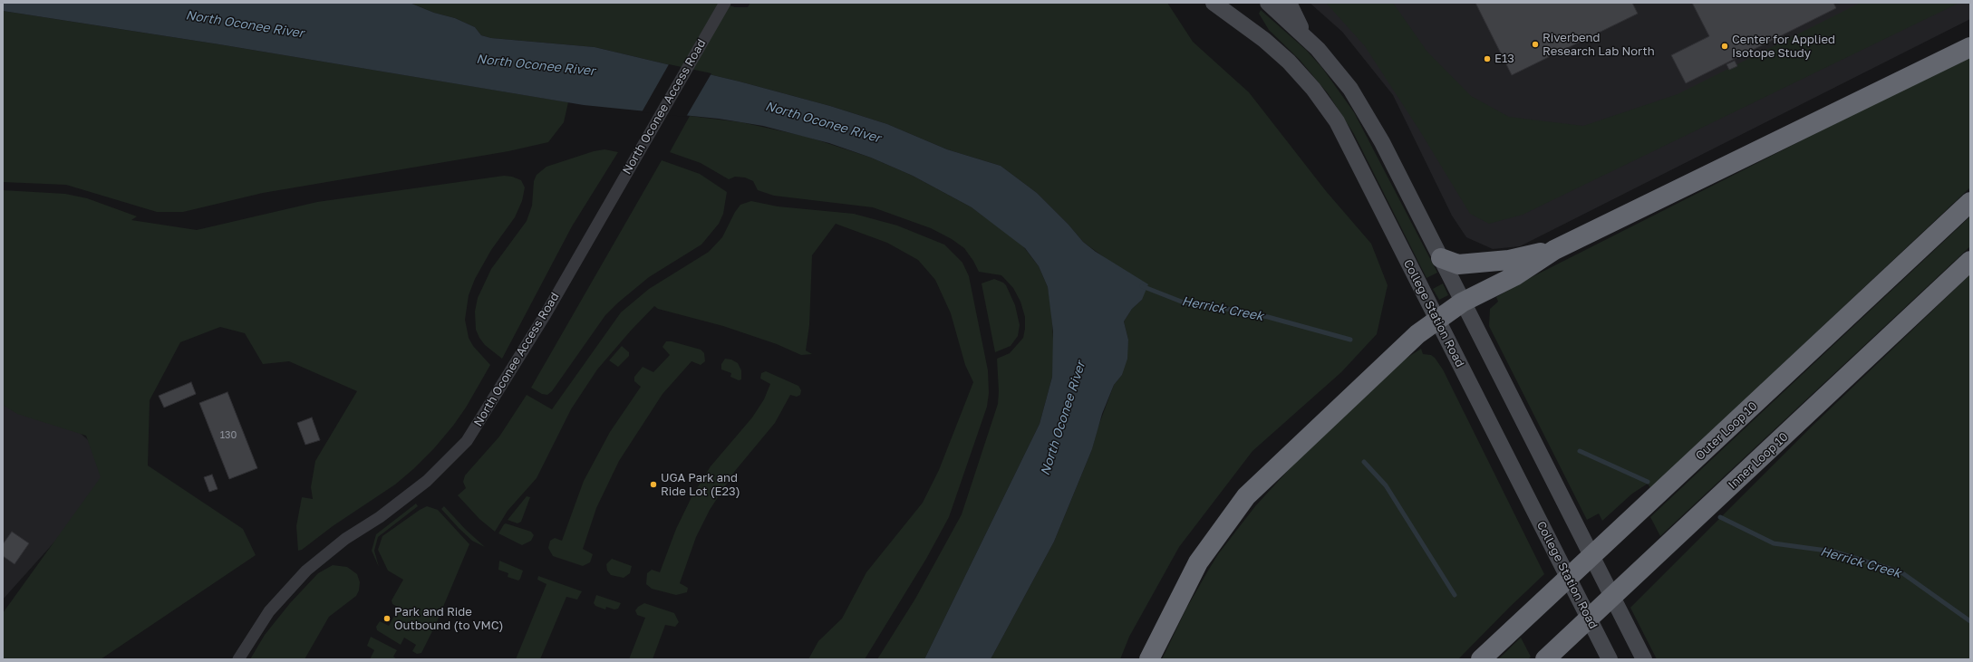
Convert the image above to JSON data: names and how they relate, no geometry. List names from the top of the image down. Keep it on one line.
{"streets":{"highway":["Outer Loop 10","Inner Loop 10"],"main road":["College Station Road"],"street":["North Oconee Access Road"]},"water":["North Oconee River","Herrick Creek"],"places":["Riverbend Research Lab North","Center for Applied Isotope Study","E13","UGA Park and Ride Lot (E23)","Park and Ride Outbound (to VMC)"],"house_numbers":["130"]}
